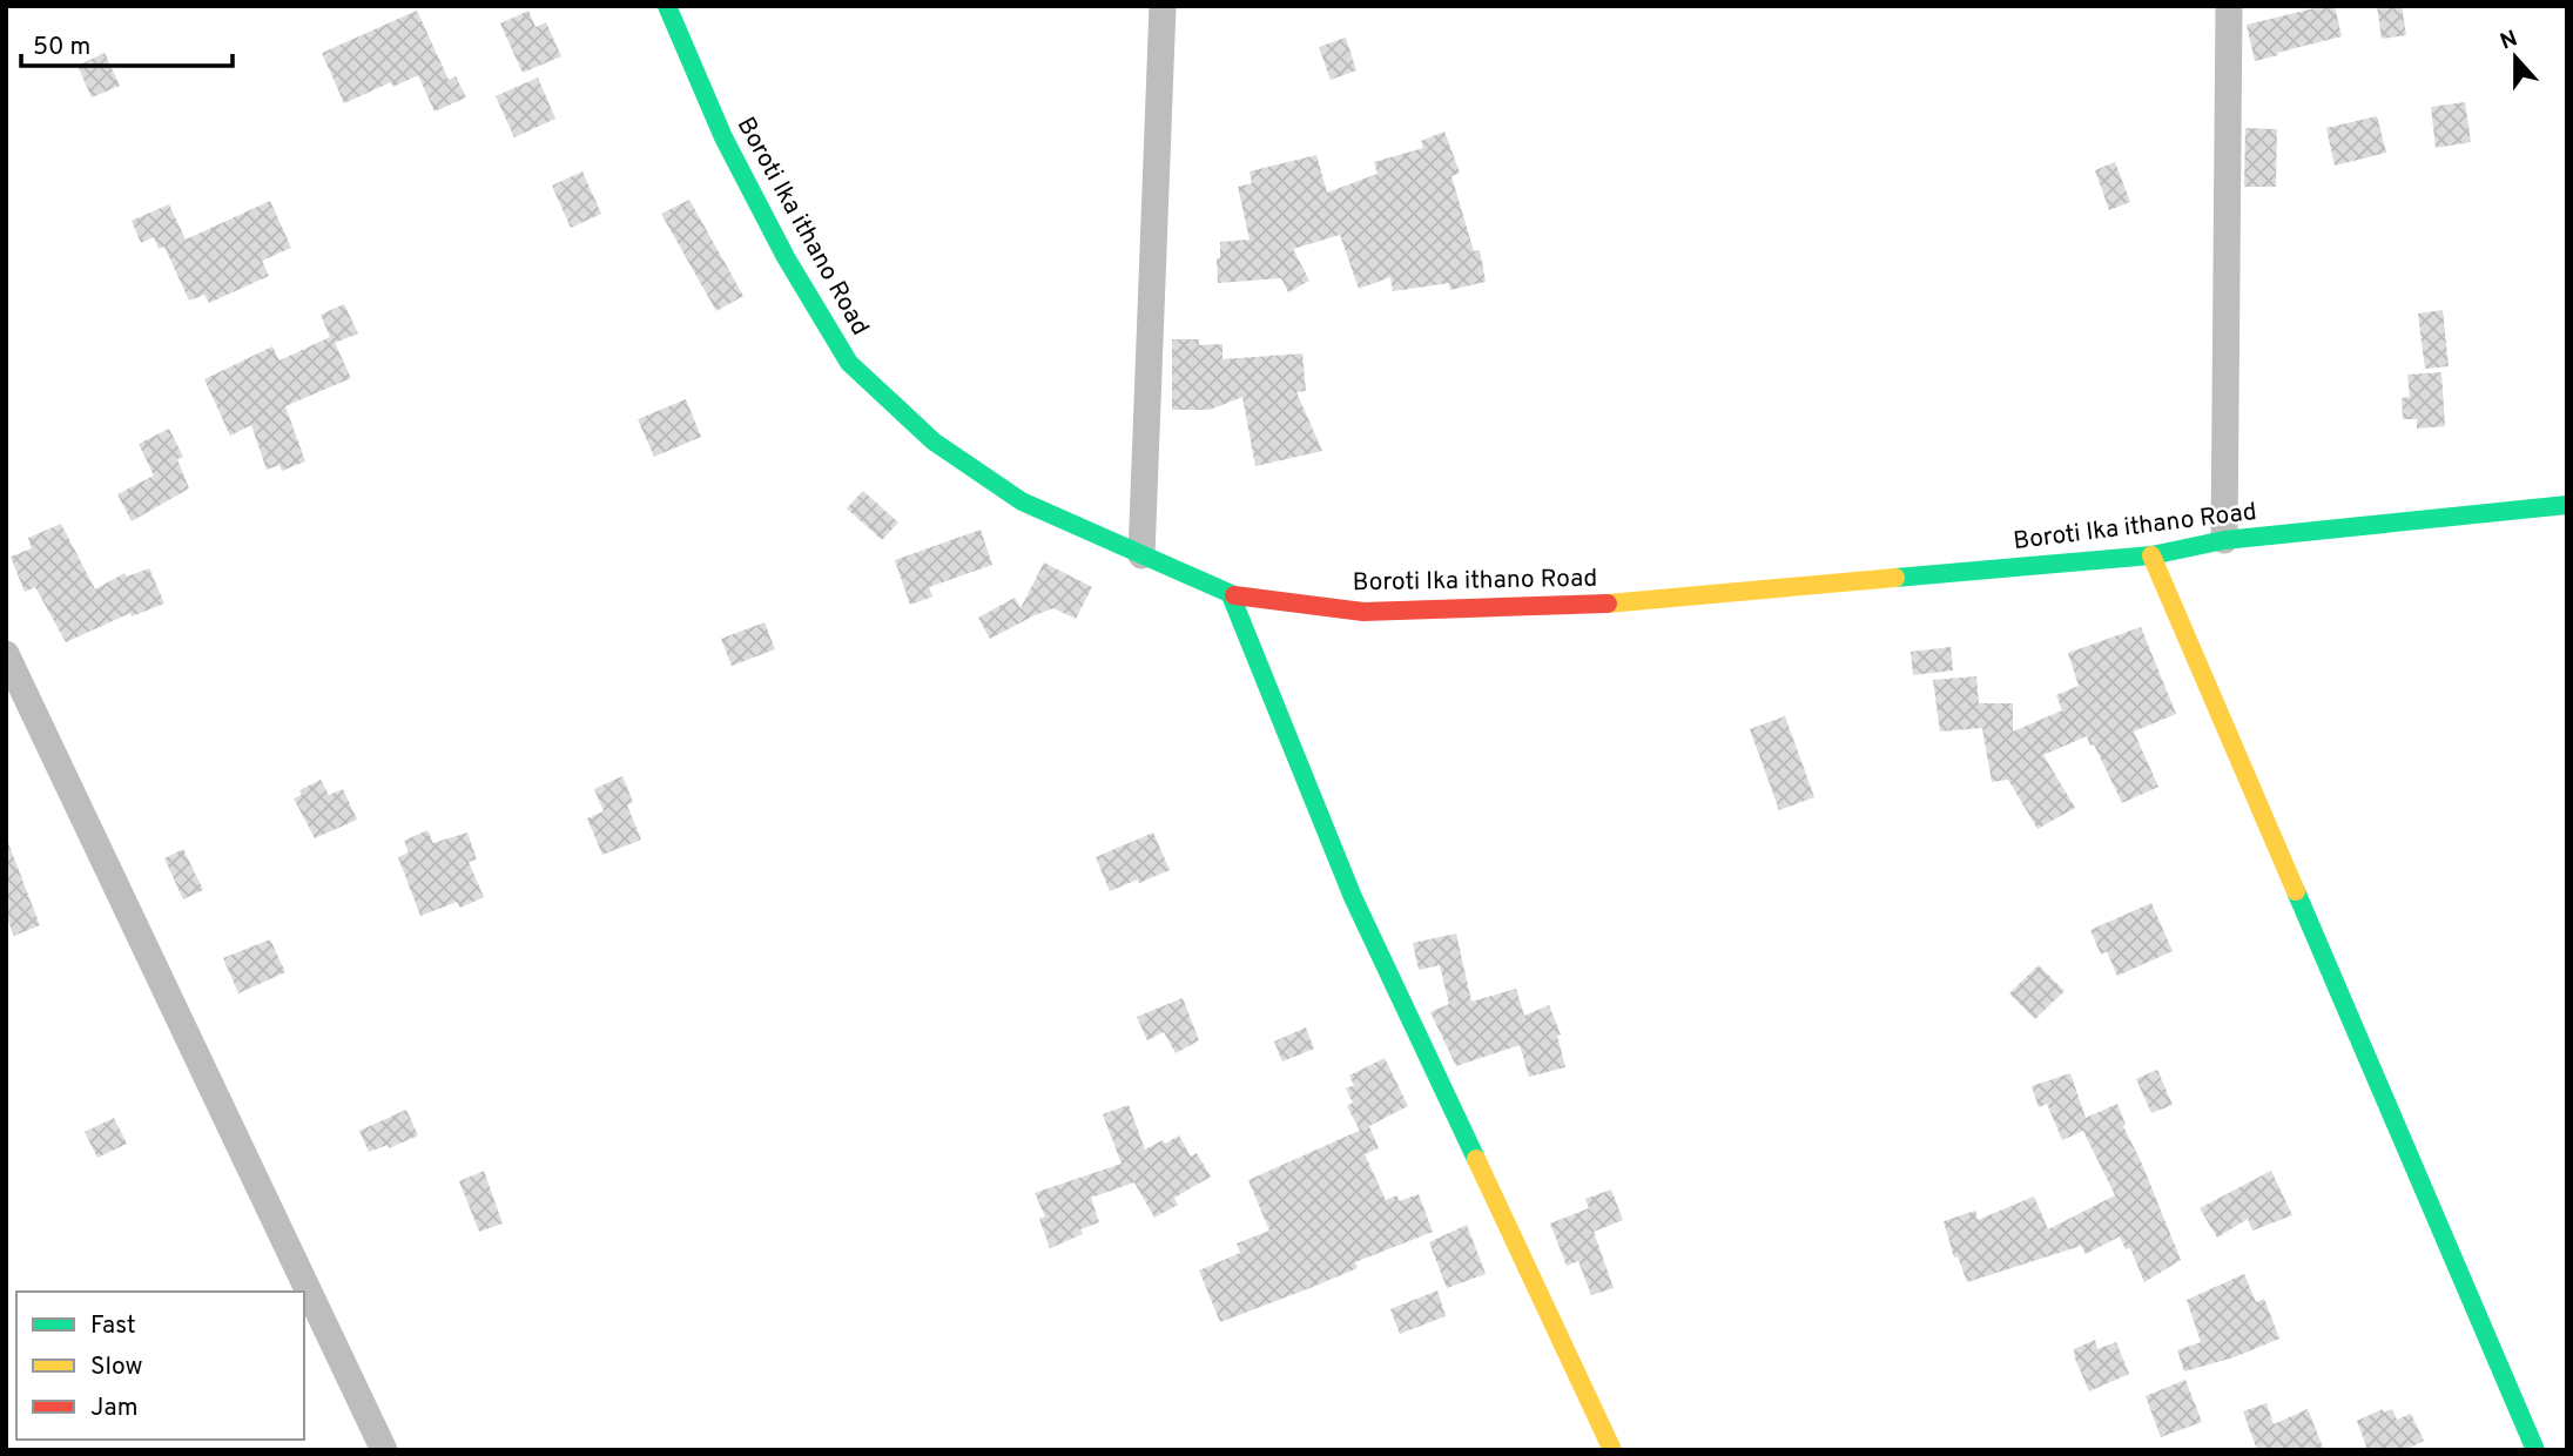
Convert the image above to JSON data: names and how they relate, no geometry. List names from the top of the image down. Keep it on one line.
{"streets":{"street":["Boroti Ika ithano Road"]},"legend":["Fast","Slow","Jam"],"scale_bar":"50 m","north":"top"}
